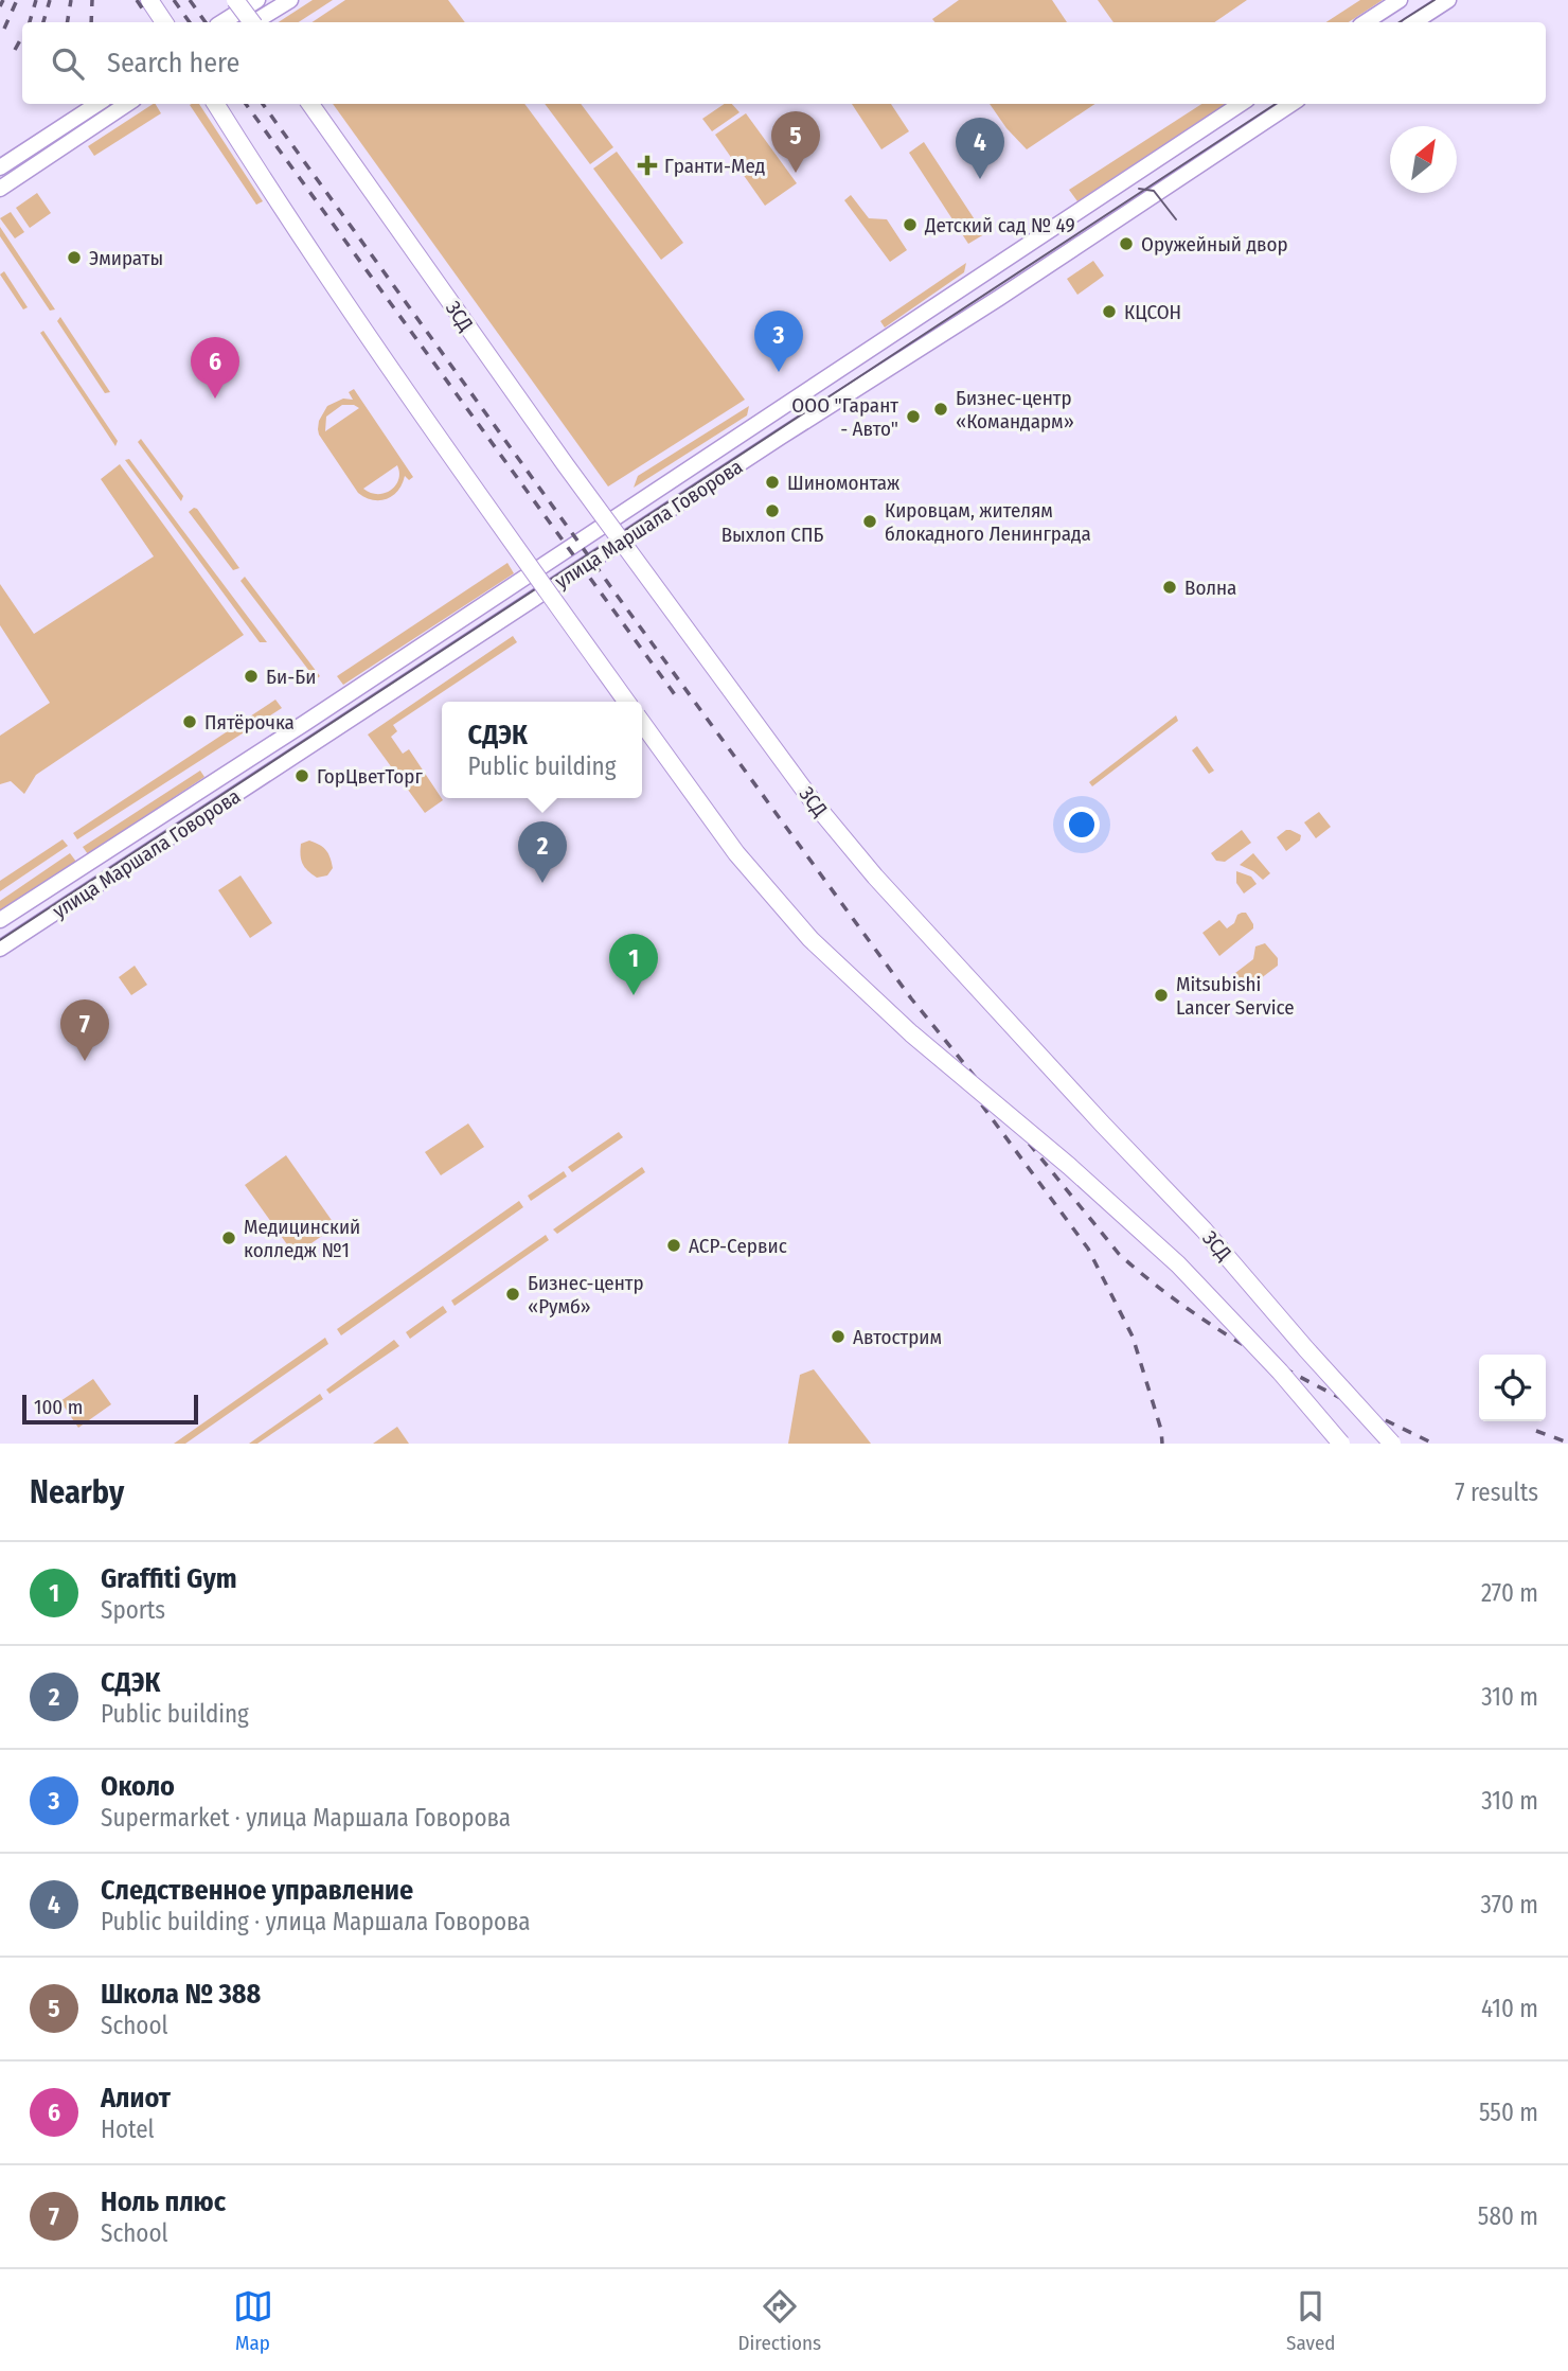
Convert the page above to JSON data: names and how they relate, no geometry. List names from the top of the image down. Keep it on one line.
{"streets":{"highway":["ЗСД"],"main road":["улица Маршала Говорова"]},"places":{"health":["Гранти-Мед"],"other":["Детский сад № 49","Оружейный двор","Эмираты","КЦСОН","Бизнес-центр «Командарм»","ООО \"Гарант - Авто\"","Шиномонтаж","Выхлоп СПБ","Кировцам, жителям блокадного Ленинграда","Волна","Би-Би","Пятёрочка","ГорЦветТорг","Mitsubishi Lancer Service","Медицинский колледж №1","АСР-Сервис","Бизнес-центр «Румб»","Автострим"]},"scale_bar":"100 m","north":"top right","page":{"search":"Search here","pins":["5","4","3","6","2","1","7"],"popup":["СДЭК","Public building"],"scale":"100 m","heading":["Nearby","7 results"],"list":[{"mark":"1","name":"Graffiti Gym","note":"Sports","value":"270 m"},{"mark":"2","name":"СДЭК","note":"Public building","value":"310 m"},{"mark":"3","name":"Около","note":"Supermarket · улица Маршала Говорова","value":"310 m"},{"mark":"4","name":"Следственное управление","note":"Public building · улица Маршала Говорова","value":"370 m"},{"mark":"5","name":"Школа № 388","note":"School","value":"410 m"},{"mark":"6","name":"Алиот","note":"Hotel","value":"550 m"},{"mark":"7","name":"Ноль плюс","note":"School","value":"580 m"}],"nav":["Map","Directions","Saved"]}}
